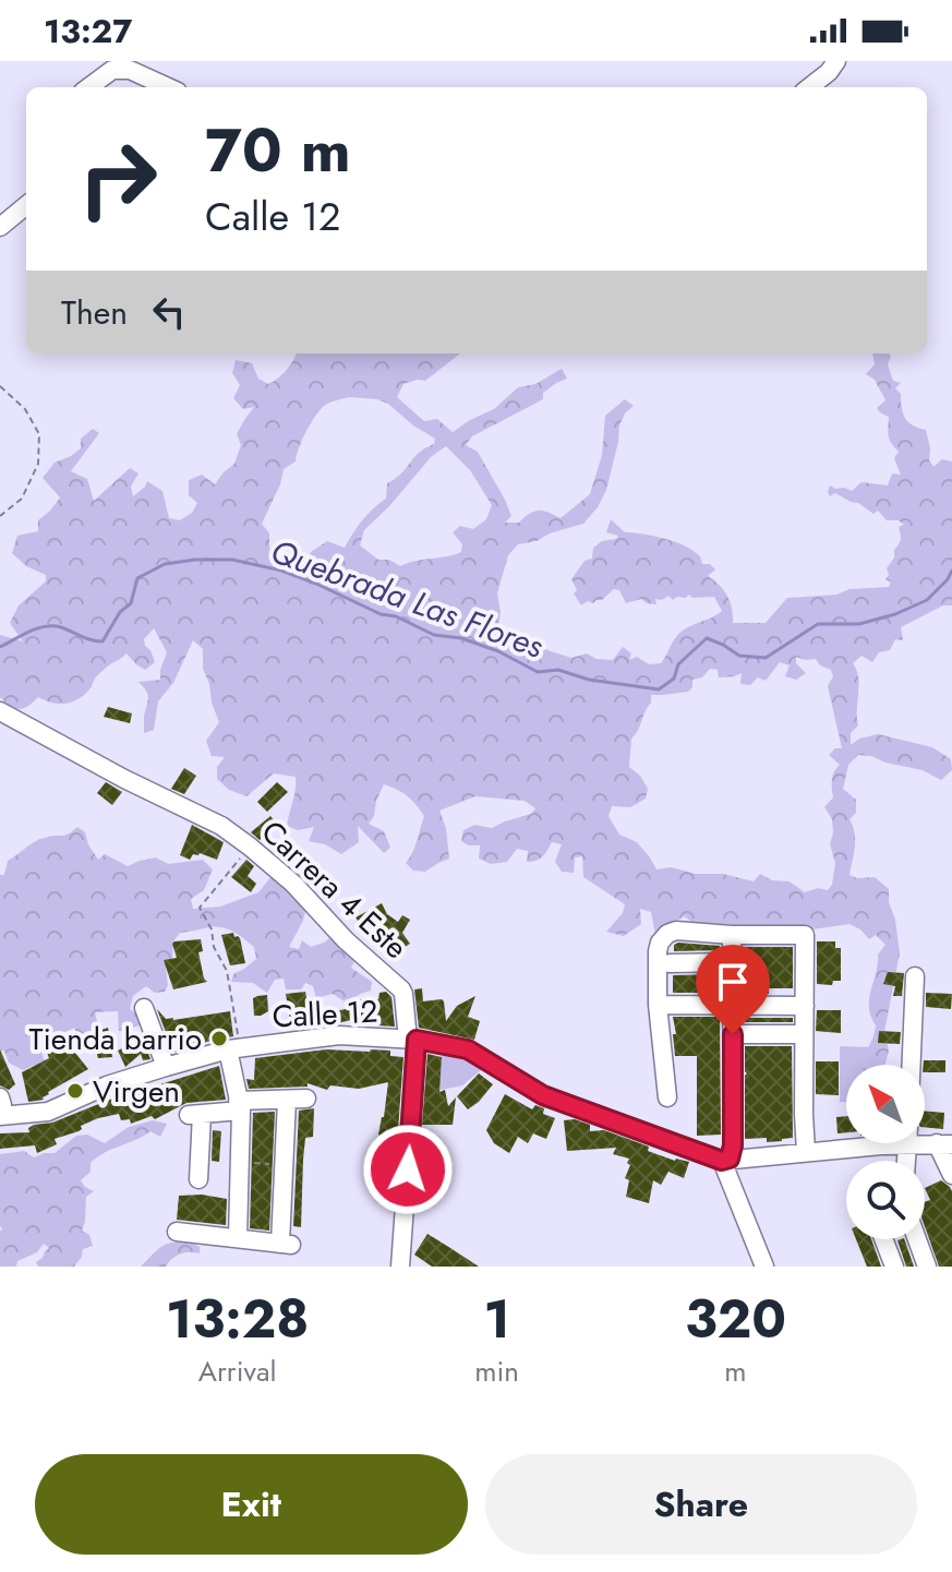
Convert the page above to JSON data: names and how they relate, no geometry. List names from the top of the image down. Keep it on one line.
{"streets":{"street":["Carrera 4 Este","Calle 12"]},"crossings":[["Carrera 4 Este","Calle 12"]],"water":["Quebrada Las Flores"],"places":["Tienda barrio","Virgen"],"north":"top left","page":{"status":"13:27","turn":["70 m","Calle 12"],"then":"Then","eta":["13:28","Arrival","1","min","320","m"],"buttons":["Exit","Share"]}}
